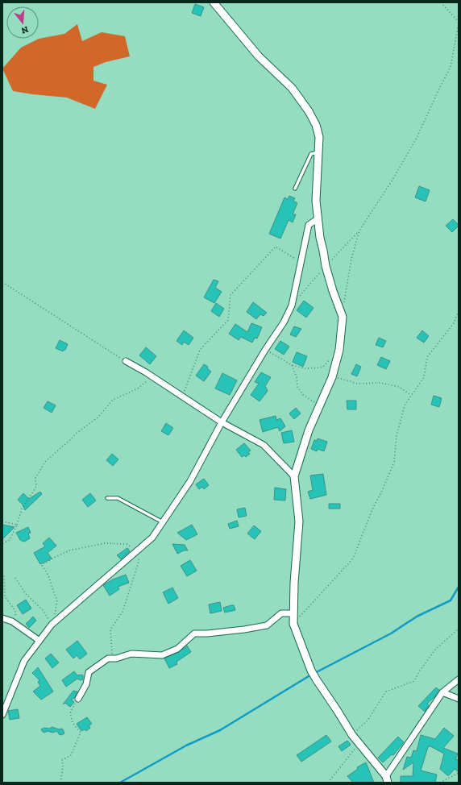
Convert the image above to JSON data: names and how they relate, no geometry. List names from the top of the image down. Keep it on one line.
{"north":"bottom"}
